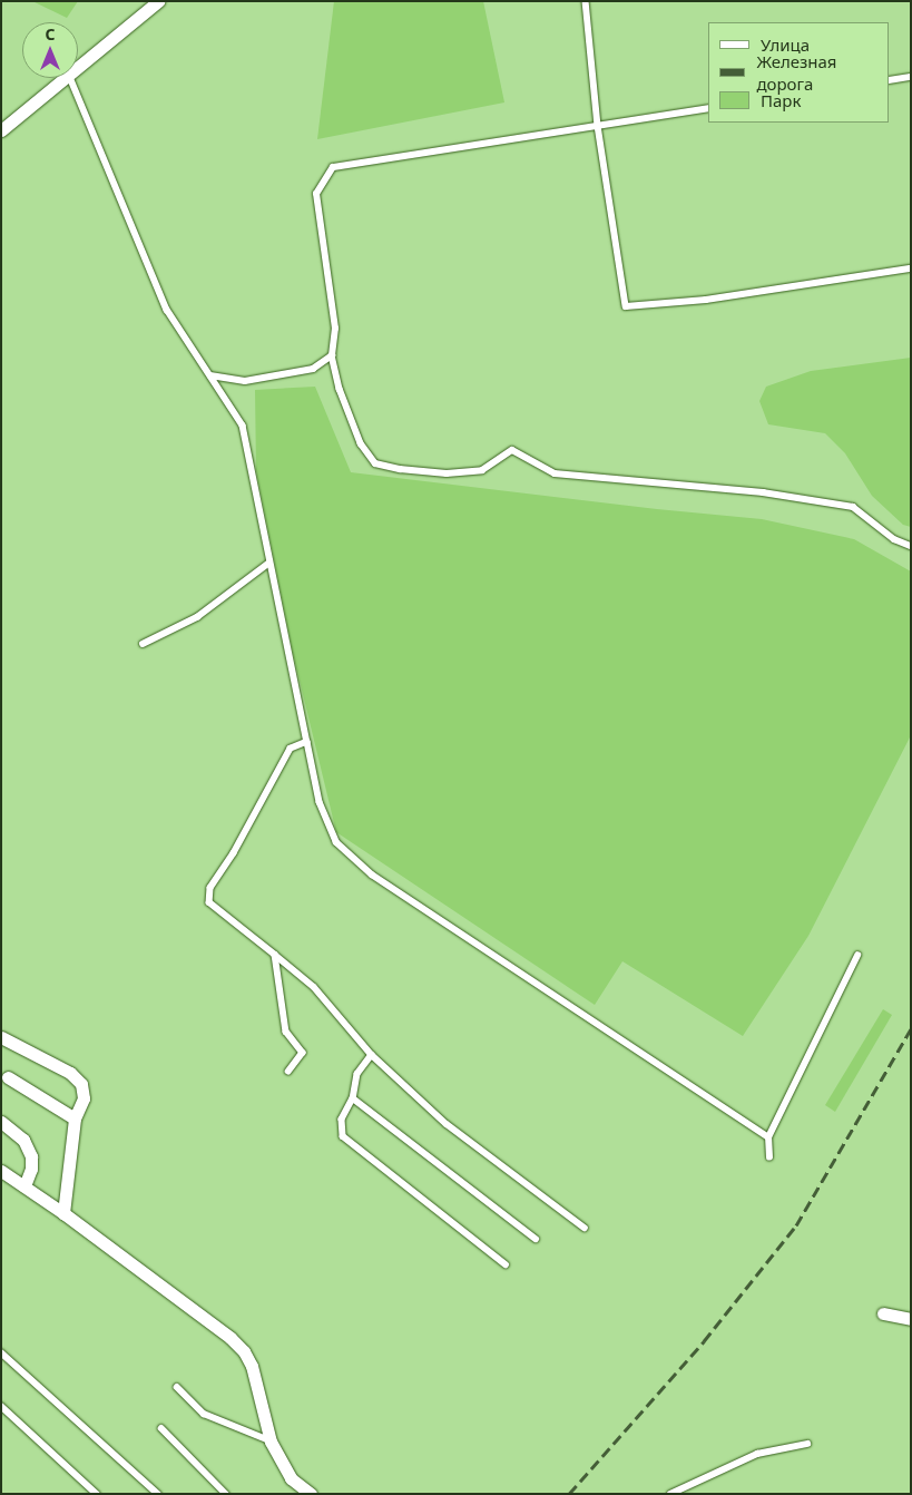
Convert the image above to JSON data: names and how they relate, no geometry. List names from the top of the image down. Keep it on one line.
{"legend":["Улица","Железная дорога","Парк"],"north":"top"}
